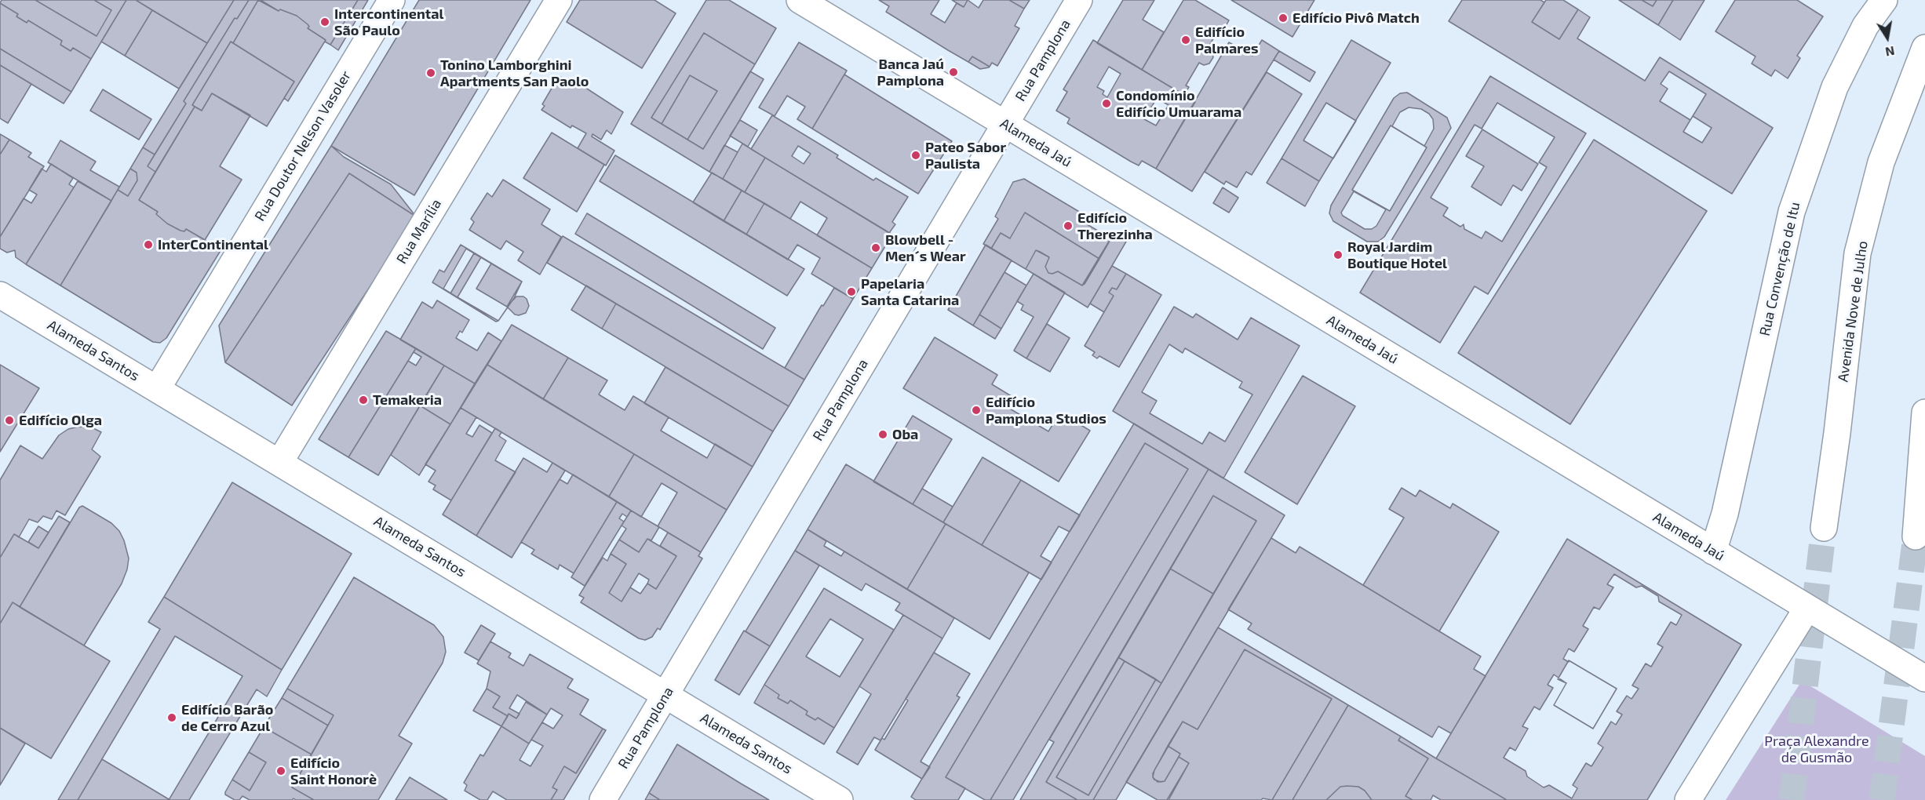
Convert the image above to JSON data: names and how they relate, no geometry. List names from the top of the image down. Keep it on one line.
{"streets":{"street":["Rua Pamplona","Alameda Jaú","Rua Doutor Nelson Vasoler","Rua Marília","Rua Convenção de Itu","Avenida Nove de Julho","Alameda Santos"]},"crossings":[["Rua Pamplona","Alameda Jaú"],["Rua Pamplona","Alameda Santos"],["Alameda Jaú","Rua Convenção de Itu"],["Rua Doutor Nelson Vasoler","Alameda Santos"],["Rua Marília","Alameda Santos"]],"parks":["Praça Alexandre de Gusmão"],"places":["Edifício Pivô Match","Intercontinental São Paulo","Edifício Palmares","Banca Jaú Pamplona","Tonino Lamborghini Apartments San Paolo","Condomínio Edifício Umuarama","Pateo Sabor Paulista","Edifício Therezinha","InterContinental","Blowbell - Men´s Wear","Royal Jardim Boutique Hotel","Papelaria Santa Catarina","Temakeria","Edifício Pamplona Studios","Edifício Olga","Oba","Edifício Barão de Cerro Azul","Edifício Saint Honorè"],"north":"bottom"}
